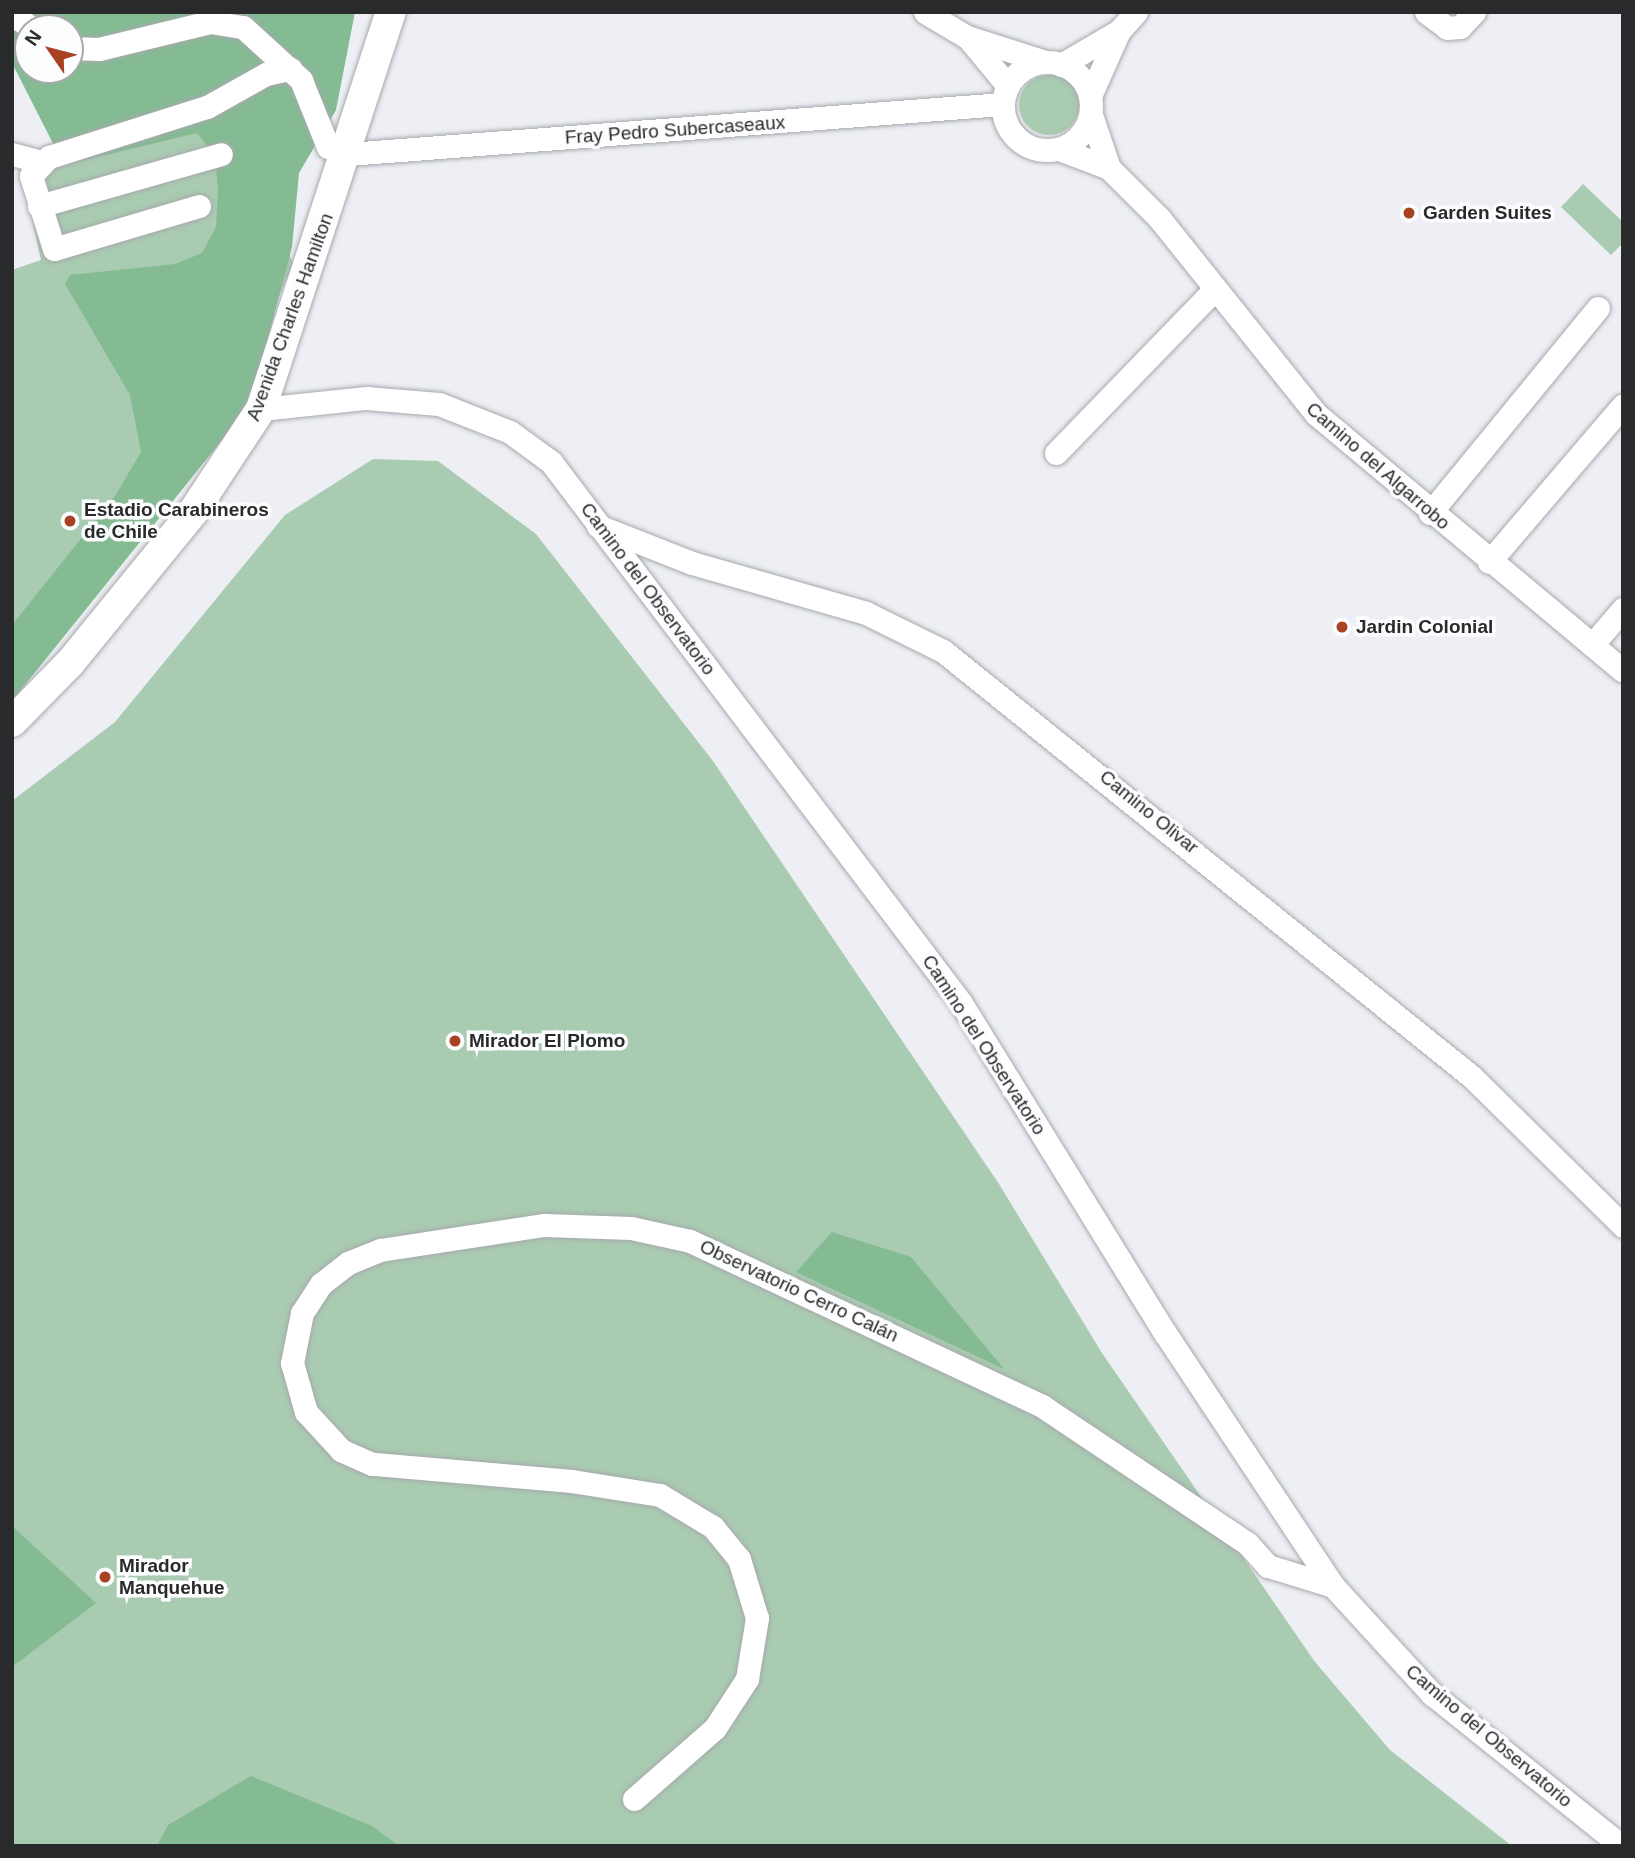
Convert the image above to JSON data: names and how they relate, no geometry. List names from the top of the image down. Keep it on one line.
{"streets":{"main road":["Avenida Charles Hamilton"],"street":["Fray Pedro Subercaseaux","Camino del Algarrobo","Camino del Observatorio","Camino Olivar","Observatorio Cerro Calán"]},"crossings":[["Fray Pedro Subercaseaux","Avenida Charles Hamilton"],["Fray Pedro Subercaseaux","Camino del Algarrobo"],["Avenida Charles Hamilton","Camino del Observatorio"],["Camino del Observatorio","Camino Olivar"],["Camino del Observatorio","Observatorio Cerro Calán"]],"places":["Garden Suites","Estadio Carabineros de Chile","Jardin Colonial","Mirador El Plomo","Mirador Manquehue"],"north":"top left"}
